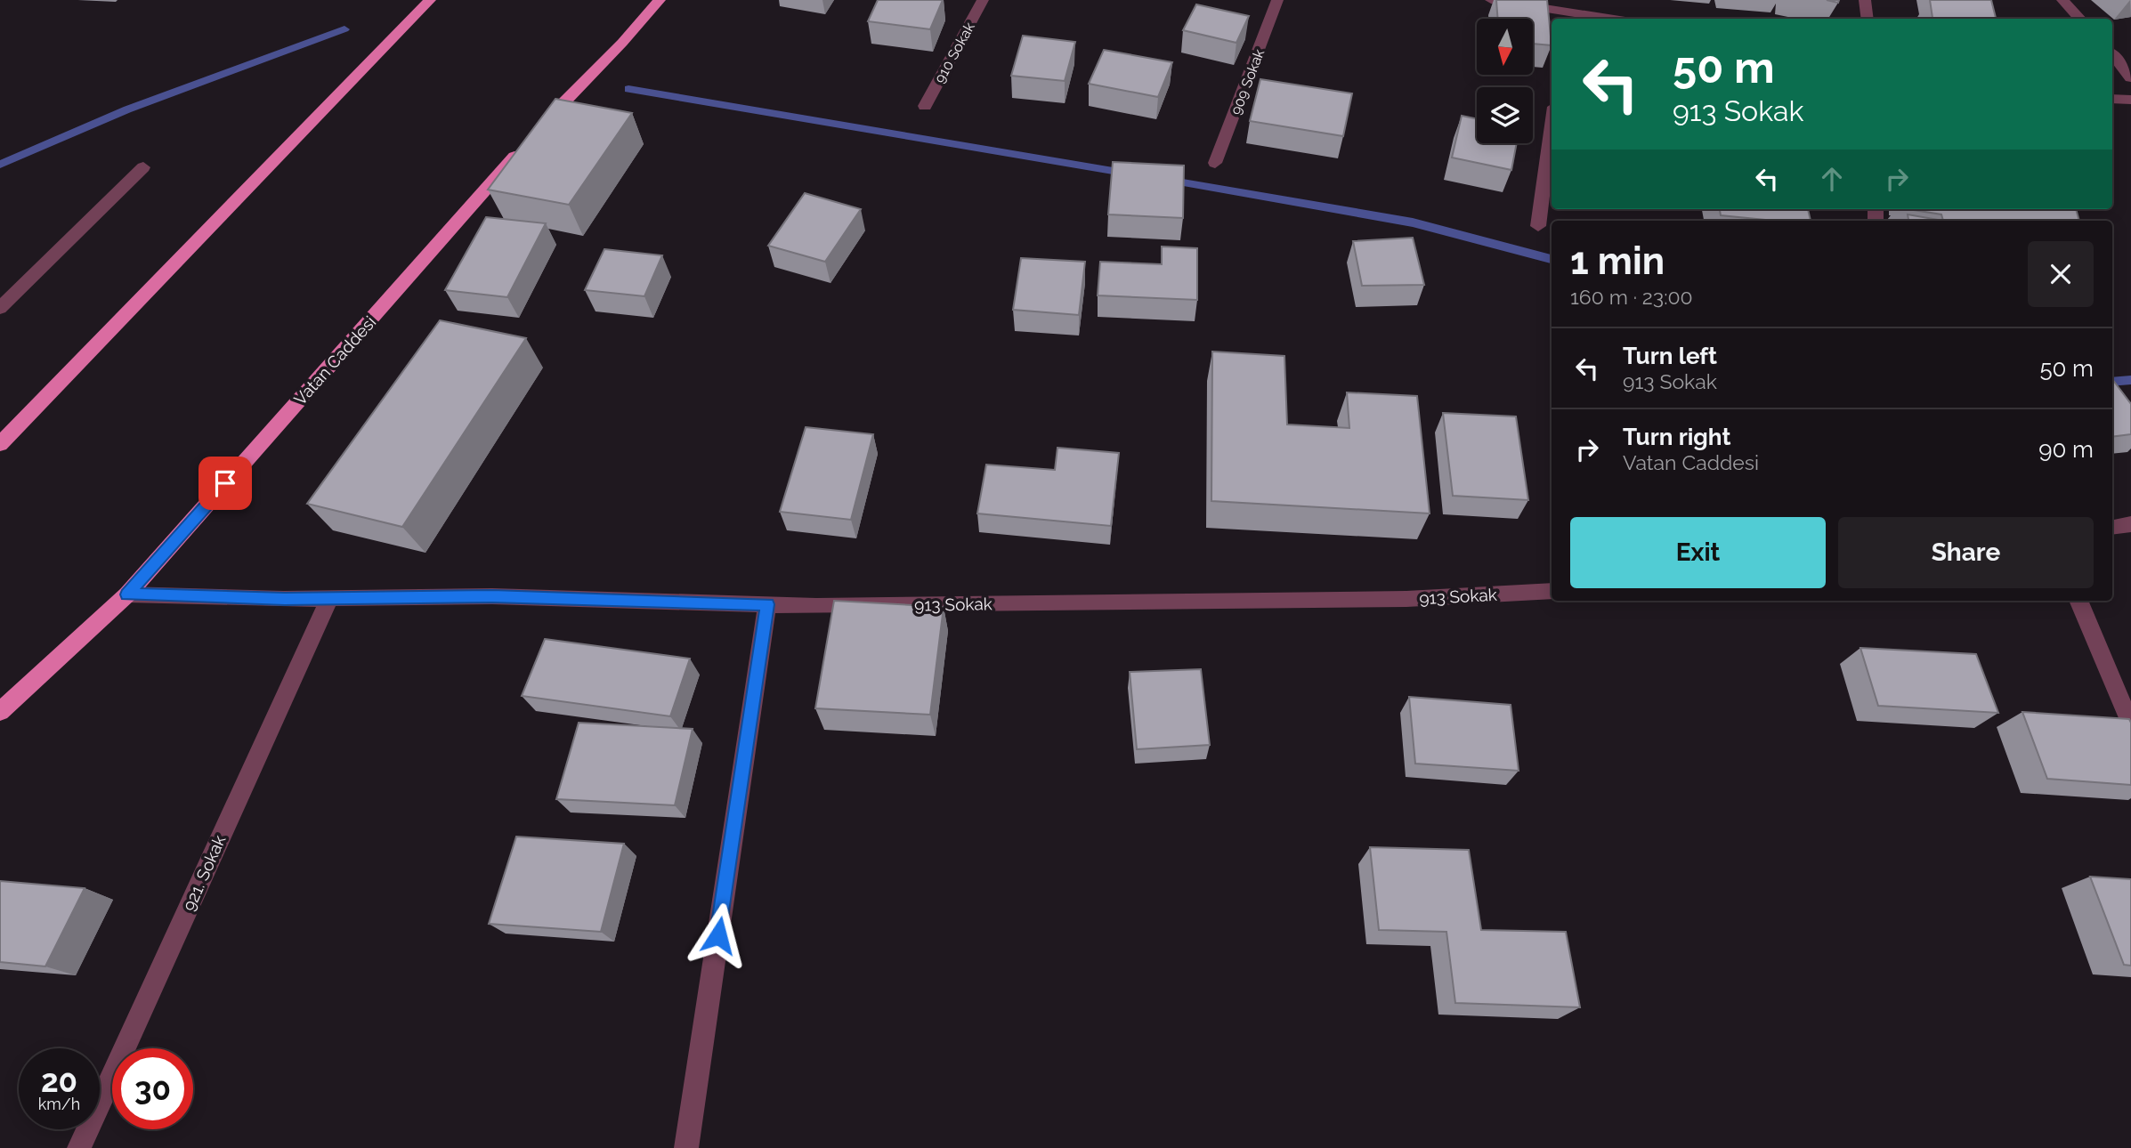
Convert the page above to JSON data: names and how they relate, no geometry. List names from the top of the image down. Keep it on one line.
{"streets":{"highway":["Vatan Caddesi"],"street":["910 Sokak","909 Sokak","913 Sokak","921. Sokak"]},"crossings":[["Vatan Caddesi","913 Sokak"],["913 Sokak","921. Sokak"]],"north":"bottom","page":{"turn":["50 m","913 Sokak"],"heading":["1 min","160 m · 23:00"],"list":[{"name":"Turn left","note":"913 Sokak","value":"50 m"},{"name":"Turn right","note":"Vatan Caddesi","value":"90 m"}],"buttons":["Exit","Share"],"speed":"20 km/h","limit":"30"}}
